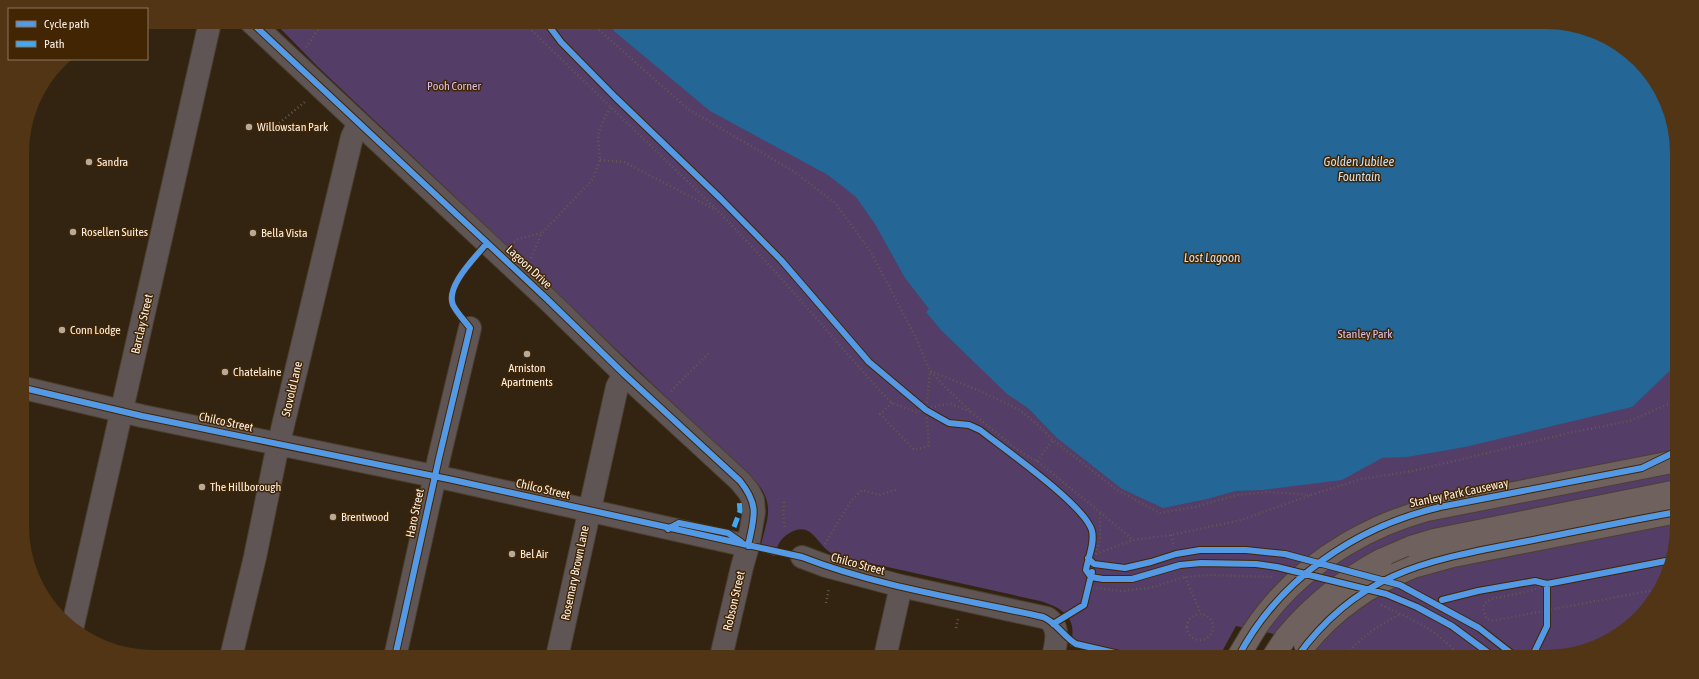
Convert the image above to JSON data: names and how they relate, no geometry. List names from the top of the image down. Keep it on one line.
{"streets":{"highway":["Stanley Park Causeway"],"street":["Lagoon Drive","Barclay Street","Stovold Lane","Chilco Street","Haro Street","Rosemary Brown Lane","Robson Street"]},"crossings":[["Lagoon Drive","Stovold Lane"],["Lagoon Drive","Chilco Street"],["Lagoon Drive","Rosemary Brown Lane"],["Lagoon Drive","Robson Street"],["Barclay Street","Chilco Street"],["Stovold Lane","Chilco Street"],["Chilco Street","Haro Street"],["Chilco Street","Rosemary Brown Lane"],["Chilco Street","Robson Street"]],"water":["Golden Jubilee Fountain","Lost Lagoon"],"parks":["Pooh Corner","Stanley Park"],"places":["Willowstan Park","Sandra","Rosellen Suites","Bella Vista","Conn Lodge","Arniston Apartments","Chatelaine","The Hillborough","Brentwood","Bel Air"],"legend":["Cycle path","Path"]}
